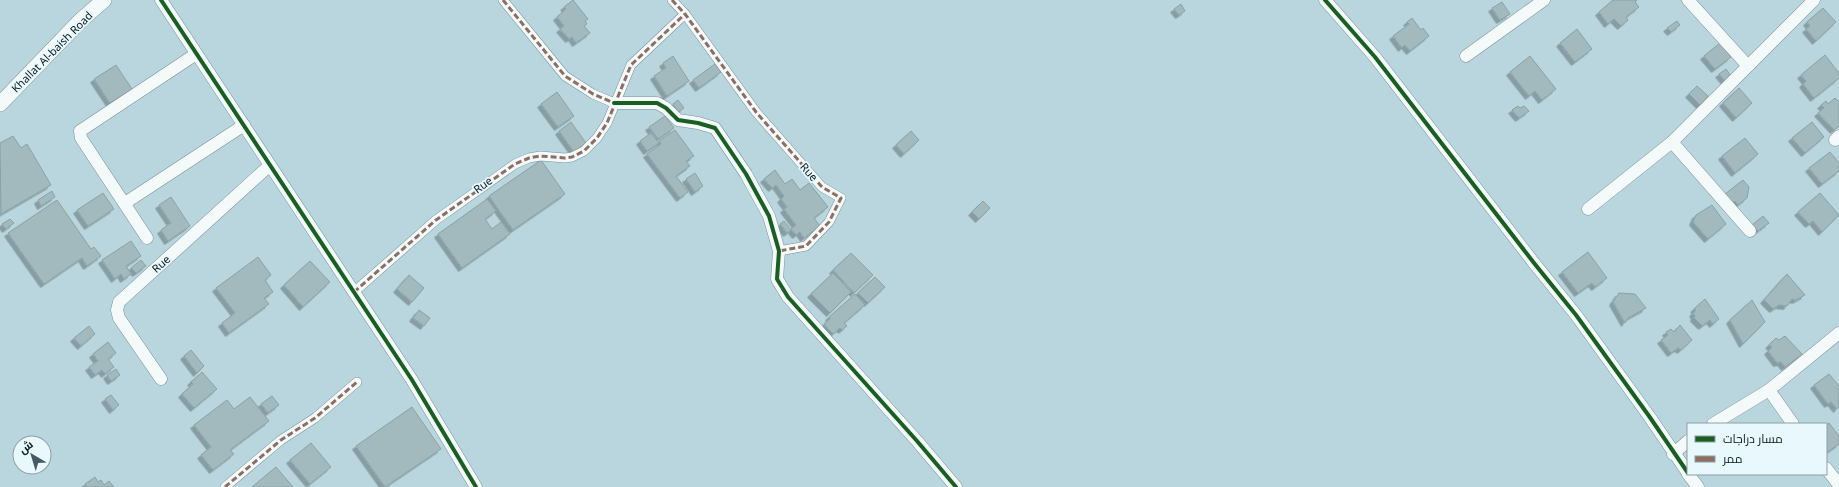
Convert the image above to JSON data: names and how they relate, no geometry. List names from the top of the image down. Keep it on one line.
{"streets":{"street":["Khallat Al-baish Road","Rue"]},"legend":["مسار دراجات","ممر"],"north":"top left"}
